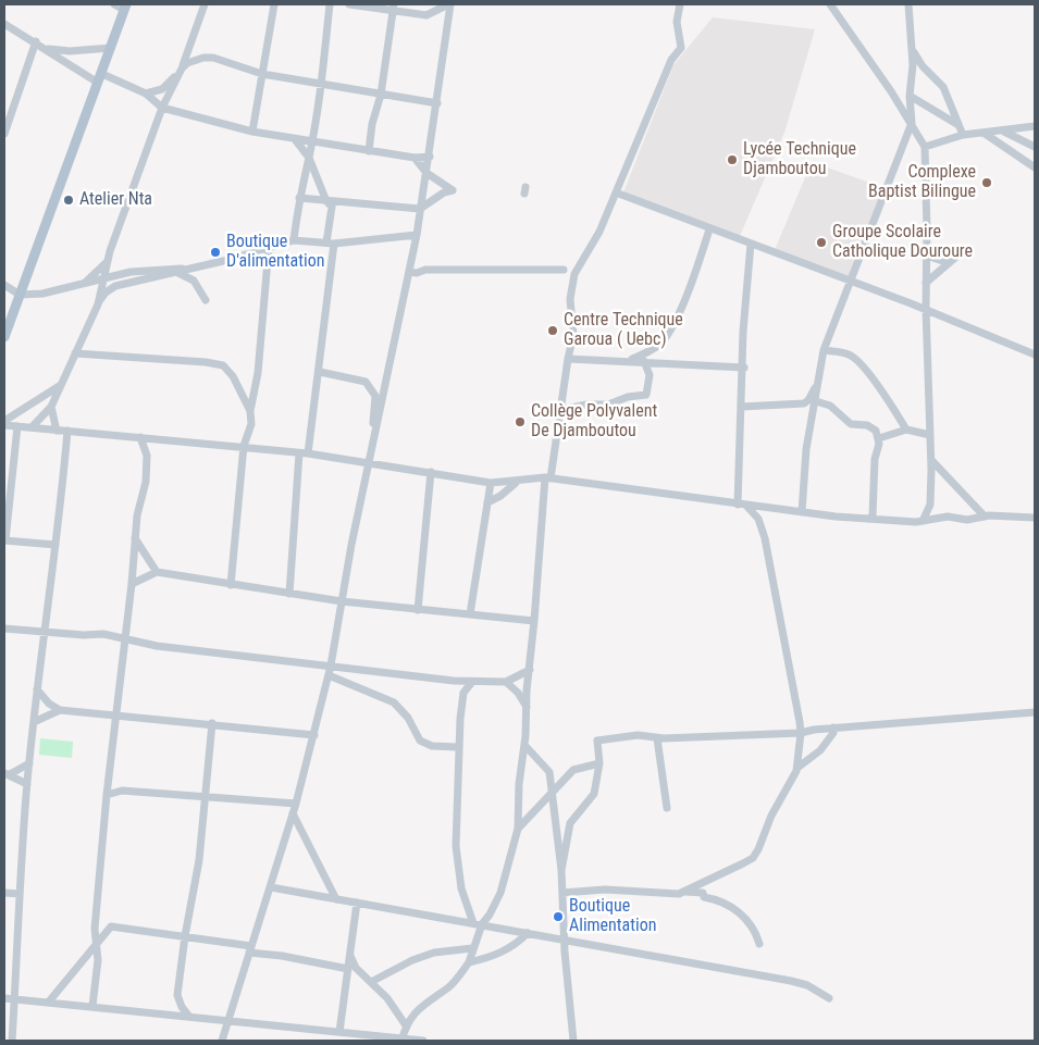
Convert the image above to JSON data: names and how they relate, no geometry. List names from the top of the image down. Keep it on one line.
{"places":["Lycée Technique Djamboutou","Complexe Baptist Bilingue","Atelier Nta","Groupe Scolaire Catholique Douroure","Boutique D'alimentation","Centre Technique Garoua ( Uebc)","Collège Polyvalent De Djamboutou","Boutique Alimentation"]}
